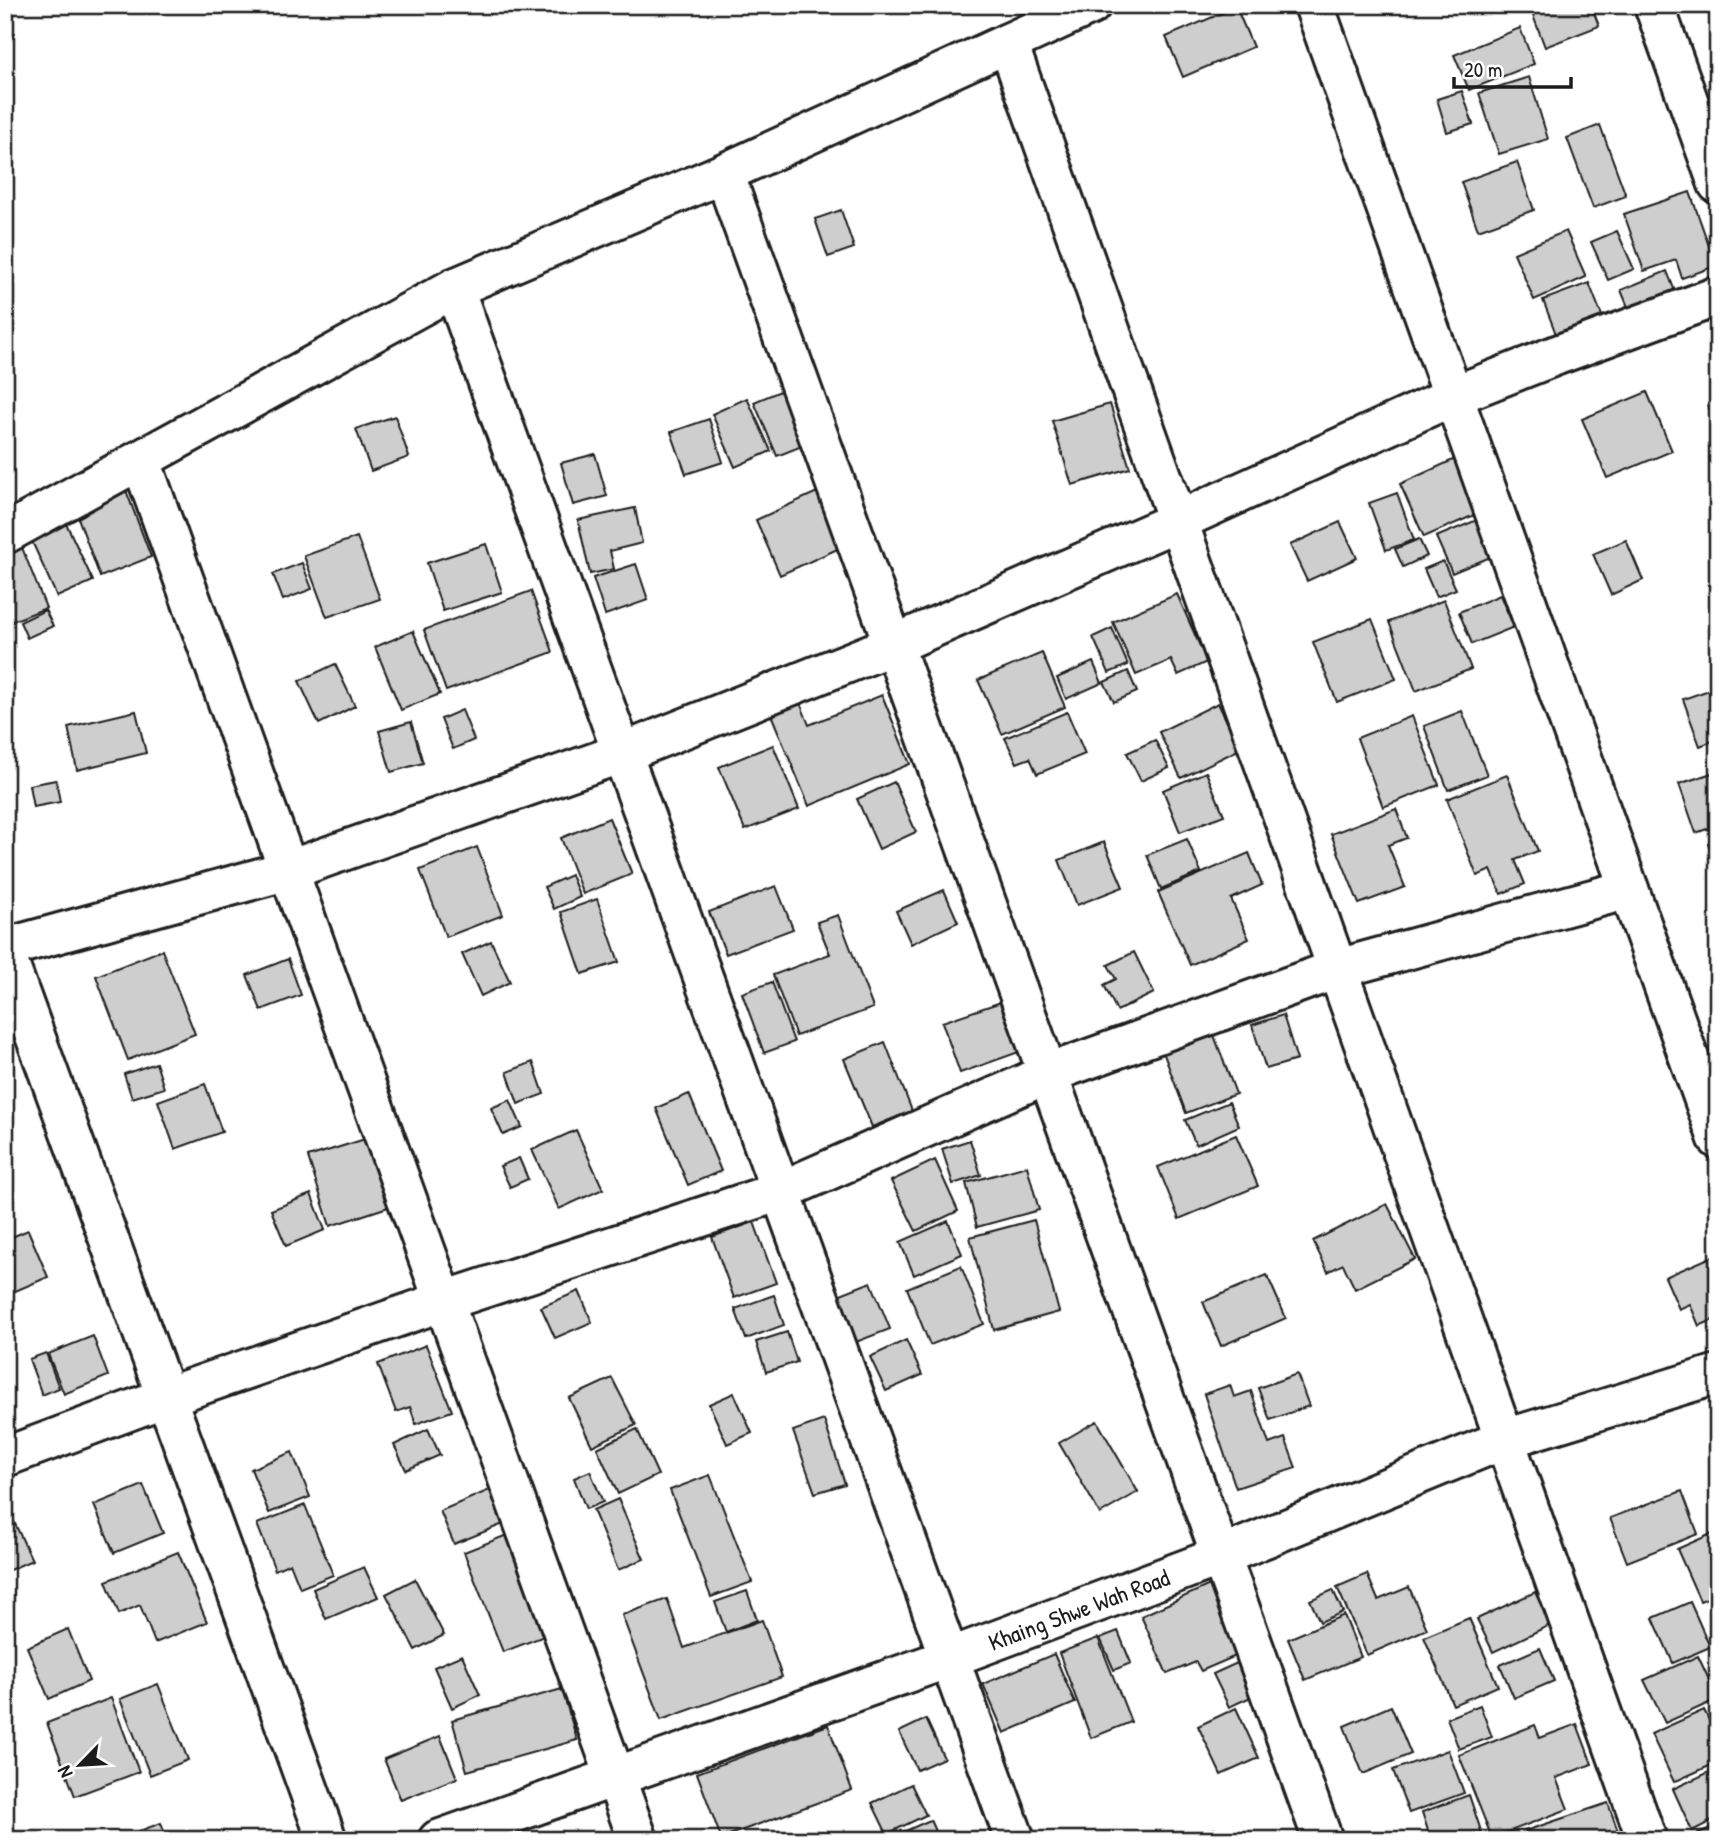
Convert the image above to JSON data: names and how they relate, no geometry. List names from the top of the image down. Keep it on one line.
{"streets":{"street":["Khaing Shwe Wah Road"]},"scale_bar":"20 m","north":"bottom left"}
